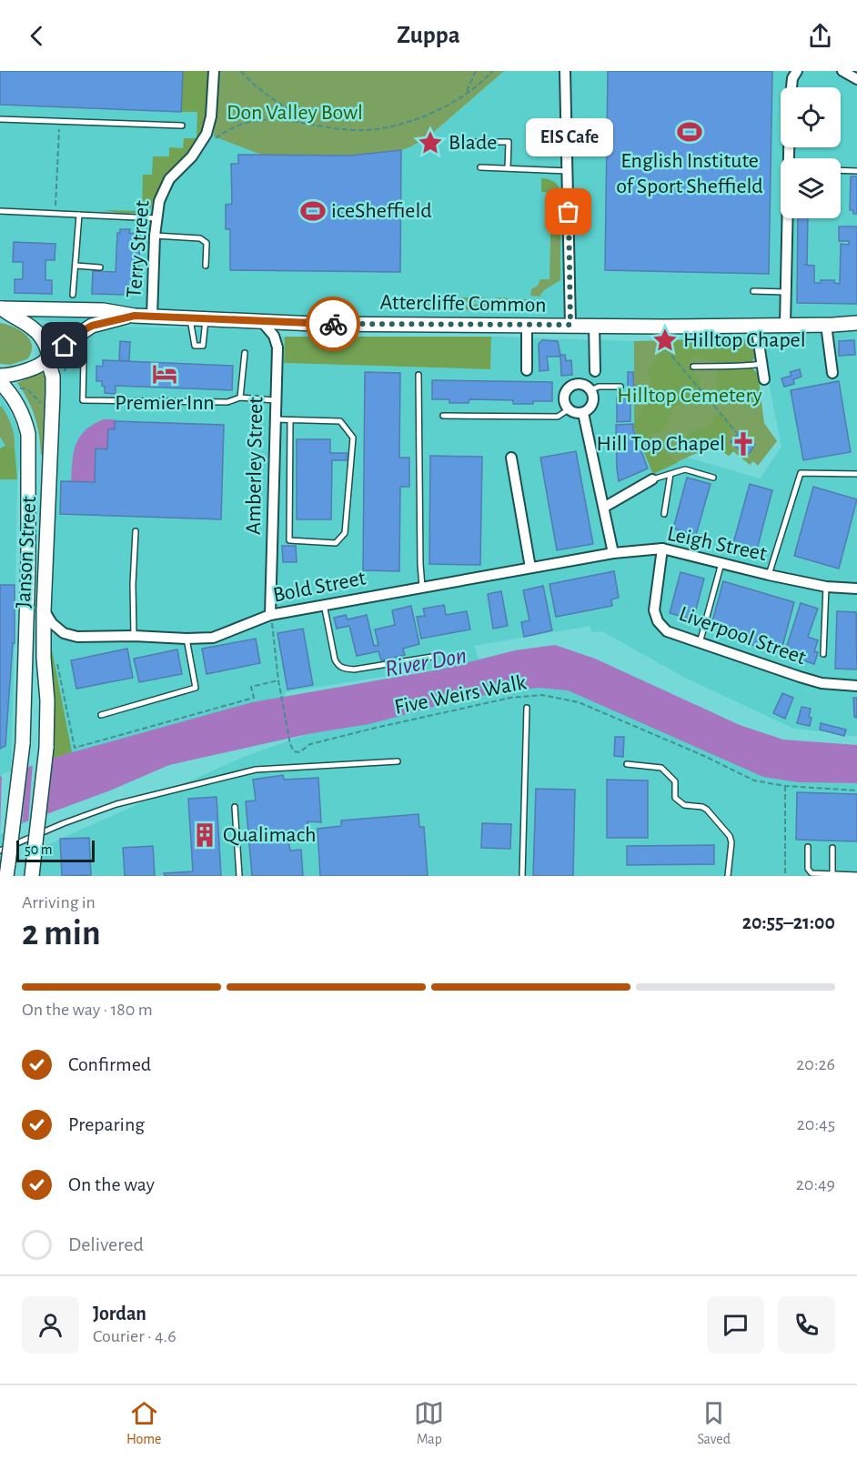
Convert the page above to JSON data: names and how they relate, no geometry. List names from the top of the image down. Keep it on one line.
{"streets":{"main road":["Attercliffe Common","Janson Street"],"street":["Terry Street","Amberley Street","Leigh Street","Bold Street","Liverpool Street"],"path":["Five Weirs Walk"]},"crossings":[["Terry Street","Attercliffe Common"],["Attercliffe Common","Amberley Street"],["Attercliffe Common","Janson Street"],["Amberley Street","Bold Street"],["Amberley Street","Five Weirs Walk"],["Leigh Street","Bold Street"],["Leigh Street","Liverpool Street"],["Janson Street","Bold Street"],["Bold Street","Five Weirs Walk"]],"water":["River Don"],"parks":["Don Valley Bowl","Hilltop Cemetery"],"places":{"sports":["English Institute of Sport Sheffield","iceSheffield"],"place":["Blade","Hilltop Chapel"],"other":["EIS Cafe"],"hotel":["Premier Inn"],"church":["Hill Top Chapel"],"building":["Qualimach"]},"scale_bar":"50 m","page":{"header":"Zuppa","bubble":"EIS Cafe","scale":"50 m","heading":["2 min","Arriving in","20:55–21:00"],"panel":["Jordan","Courier · 4.6"],"bar":"On the way · 180 m","list":[["Confirmed","20:26"],["Preparing","20:45"],["On the way","20:49"],"Delivered"],"tabs":["Home","Map","Saved"]}}
